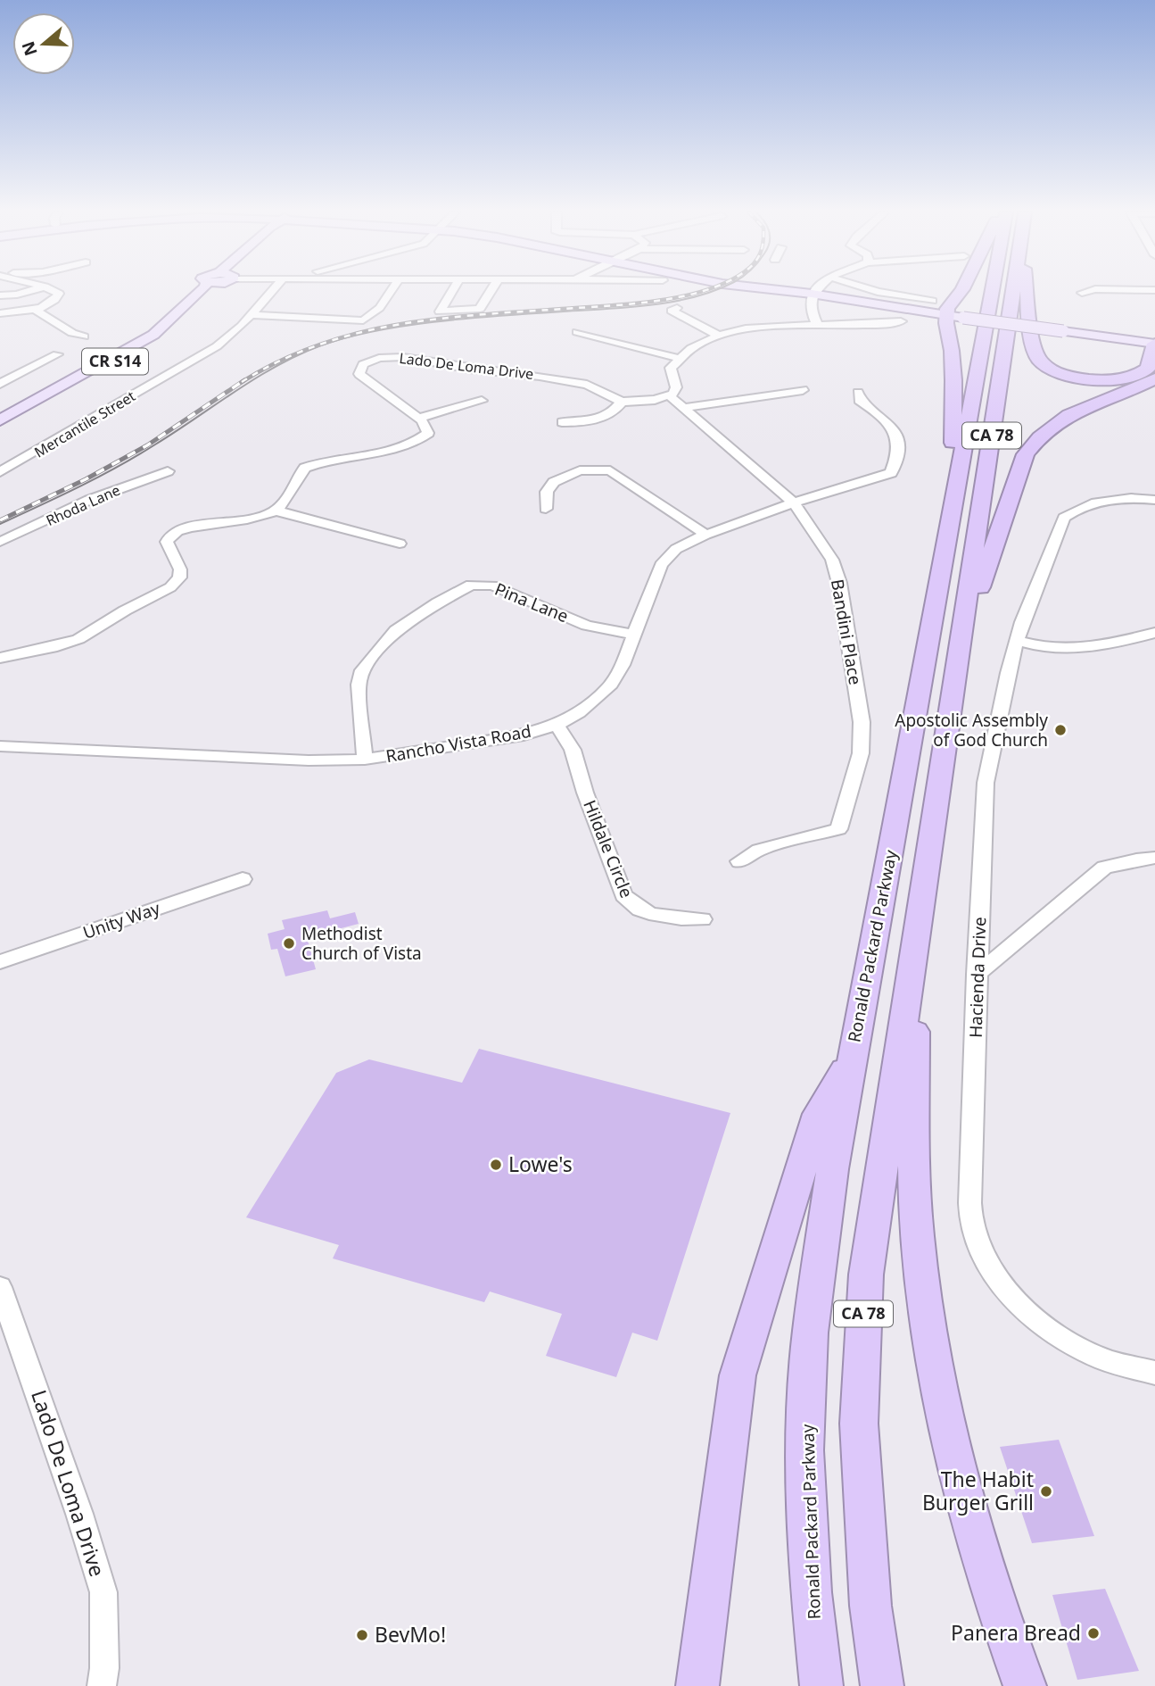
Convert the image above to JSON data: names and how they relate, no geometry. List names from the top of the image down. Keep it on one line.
{"streets":{"highway":["CA 78","Ronald Packard Parkway"],"main road":["CR S14"],"street":["Lado De Loma Drive","Mercantile Street","Rhoda Lane","Pina Lane","Bandini Place","Rancho Vista Road","Hildale Circle","Unity Way","Hacienda Drive"]},"crossings":[["Pina Lane","Rancho Vista Road"],["Bandini Place","Rancho Vista Road"],["Rancho Vista Road","Hildale Circle"]],"places":["Apostolic Assembly of God Church","Methodist Church of Vista","Lowe's","The Habit Burger Grill","Panera Bread","BevMo!"],"north":"left"}
